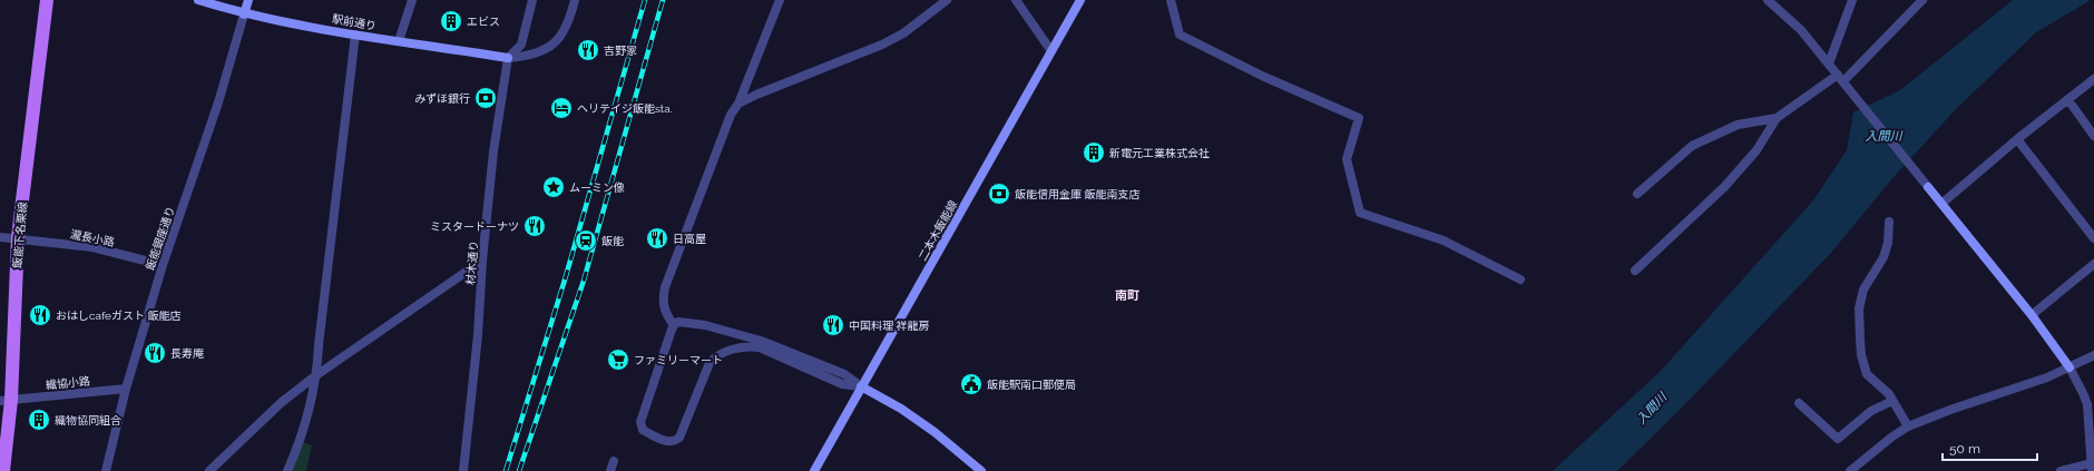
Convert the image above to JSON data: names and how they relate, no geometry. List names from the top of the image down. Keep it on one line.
{"streets":{"main road":["駅前通り","二本木飯能線","飯能下名栗線"],"street":["瀧長小路","飯能銀座通り","材木通り","織協小路"]},"crossings":[["駅前通り","飯能銀座通り"],["駅前通り","材木通り"],["飯能下名栗線","瀧長小路"],["飯能下名栗線","織協小路"],["瀧長小路","飯能銀座通り"],["飯能銀座通り","織協小路"]],"districts":["南町"],"water":["入間川"],"places":{"building":["エビス","新電元工業株式会社","織物協同組合"],"restaurant":["吉野家","ミスタードーナツ","日高屋","おはしcafeガスト 飯能店","中国料理 祥龍房","長寿庵"],"bank":["みずほ銀行","飯能信用金庫 飯能南支店"],"hotel":["ヘリテイジ飯能sta."],"place":["ムーミン像"],"station":["飯能"],"supermarket":["ファミリーマート"],"public building":["飯能駅南口郵便局"]},"scale_bar":"50 m"}
